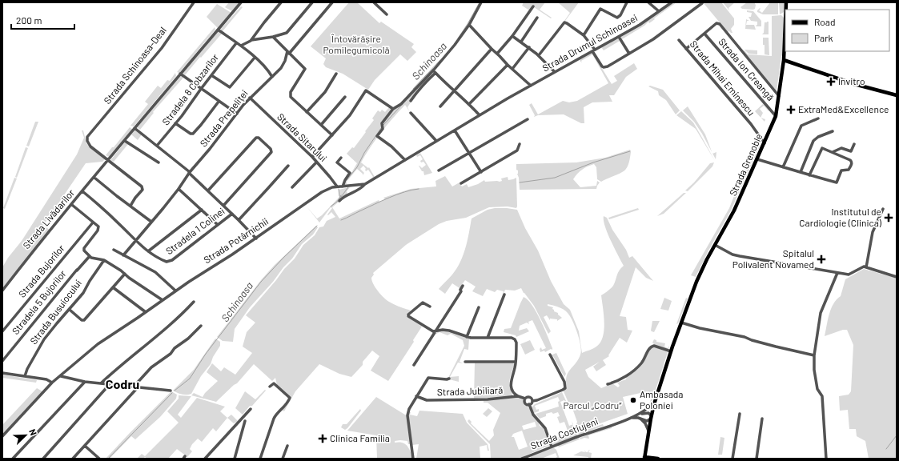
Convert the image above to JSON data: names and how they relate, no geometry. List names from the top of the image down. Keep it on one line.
{"streets":{"main road":["Strada Grenoble"],"street":["Strada Drumul Schinoasei","Strada Schinoasa-Deal","Strada Ion Creangă","Strada Mihai Eminescu","Stradela 8 Cobzarilor","Strada Prepeliței","Strada Sitarului","Strada Livădarilor","Stradela 1 Colinei","Strada Potârnichii","Strada Bujorilor","Stradela 5 Bujorilor","Strada Busuiocului","Strada Jubiliară","Strada Costiujeni"]},"crossings":[["Strada Drumul Schinoasei","Strada Sitarului"],["Strada Drumul Schinoasei","Strada Potârnichii"],["Strada Schinoasa-Deal","Strada Livădarilor"],["Strada Ion Creangă","Strada Grenoble"],["Strada Mihai Eminescu","Strada Grenoble"],["Strada Prepeliței","Strada Sitarului"],["Strada Prepeliței","Stradela 1 Colinei"],["Strada Sitarului","Strada Potârnichii"],["Strada Grenoble","Strada Costiujeni"]],"districts":["Codru"],"water":["Schinoasa"],"parks":["Întovărășire Pomilegumicolă","Parcul „Codru”"],"places":{"health":["Invitro","ExtraMed&Excellence","Institutul de Cardiologie (Clinica)","Spitalul Polivalent Novamed","Clinica Familia"],"other":["Ambasada Poloniei"]},"legend":["Road","Park"],"scale_bar":"200 m","north":"top right"}
